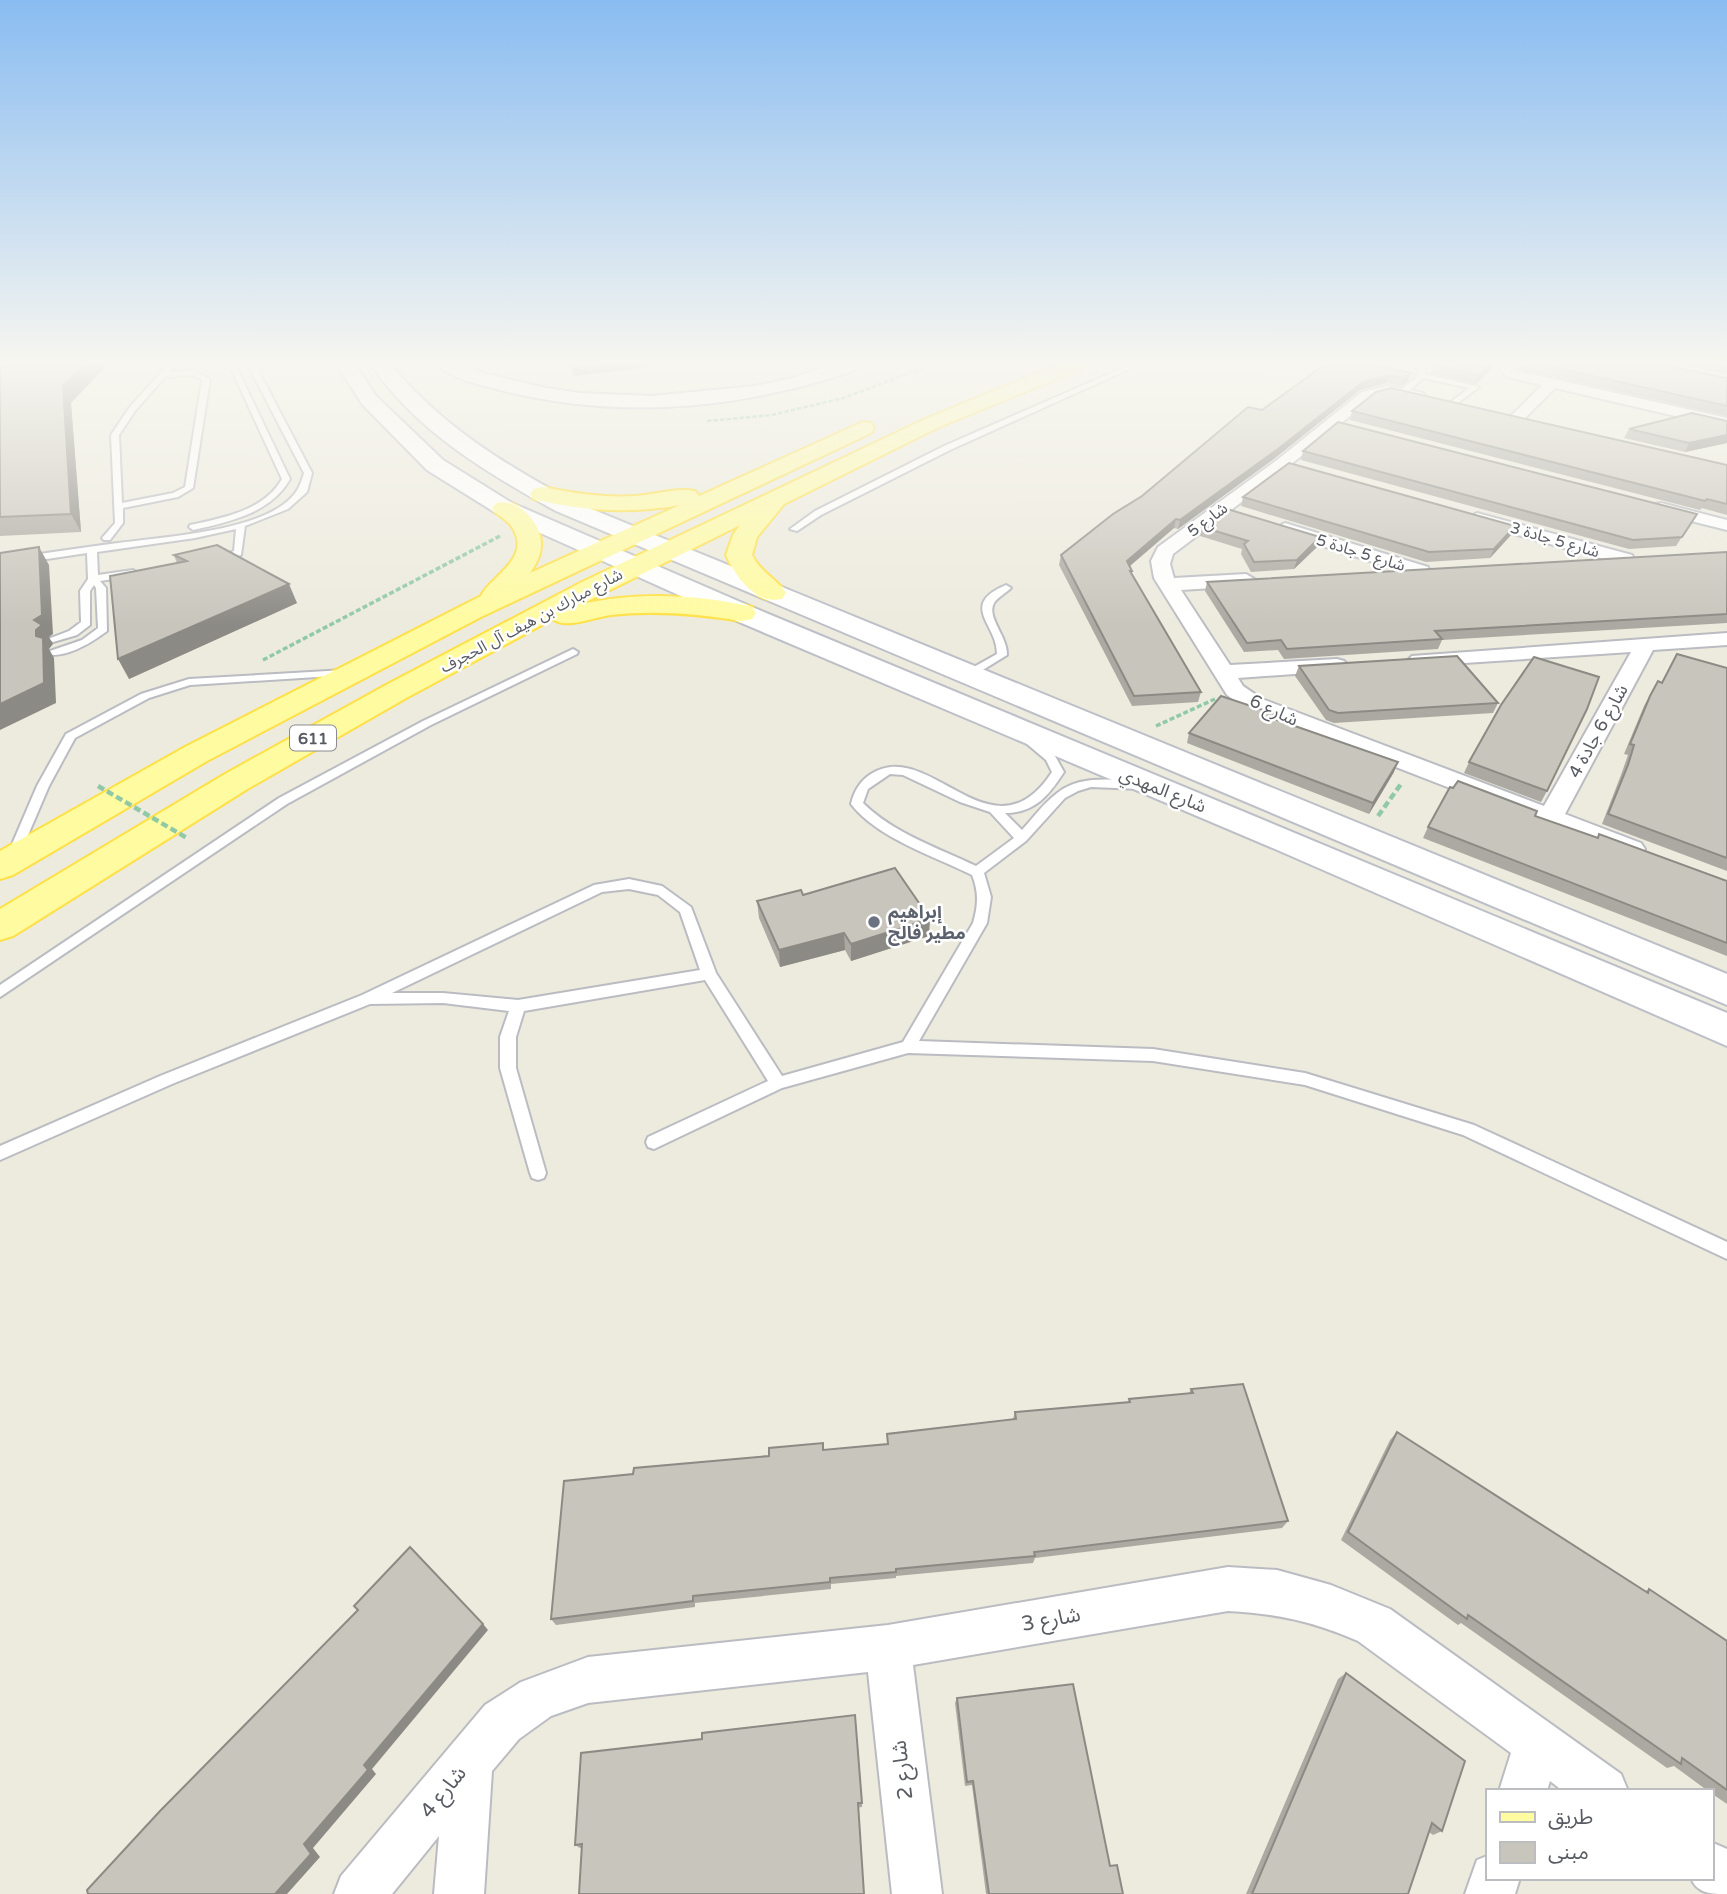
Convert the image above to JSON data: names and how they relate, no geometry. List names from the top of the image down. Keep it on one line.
{"streets":{"main road":["شارع مبارك بن هيف آل الحجرف","611","شارع المهدي"],"street":["شارع 5","شارع 5 جادة 3","شارع 5 جادة 5","شارع 6","شارع 6 جادة 4","شارع 3","شارع 2","شارع 4"]},"crossings":[["شارع 5","شارع 5 جادة 5"],["شارع 5","شارع 6"],["شارع مبارك بن هيف آل الحجرف","شارع المهدي"],["شارع 6","شارع 6 جادة 4"],["شارع 3","شارع 2"],["شارع 3","شارع 4"]],"places":["إبراهيم مطير فالح"],"legend":["طريق","مبنى"]}
